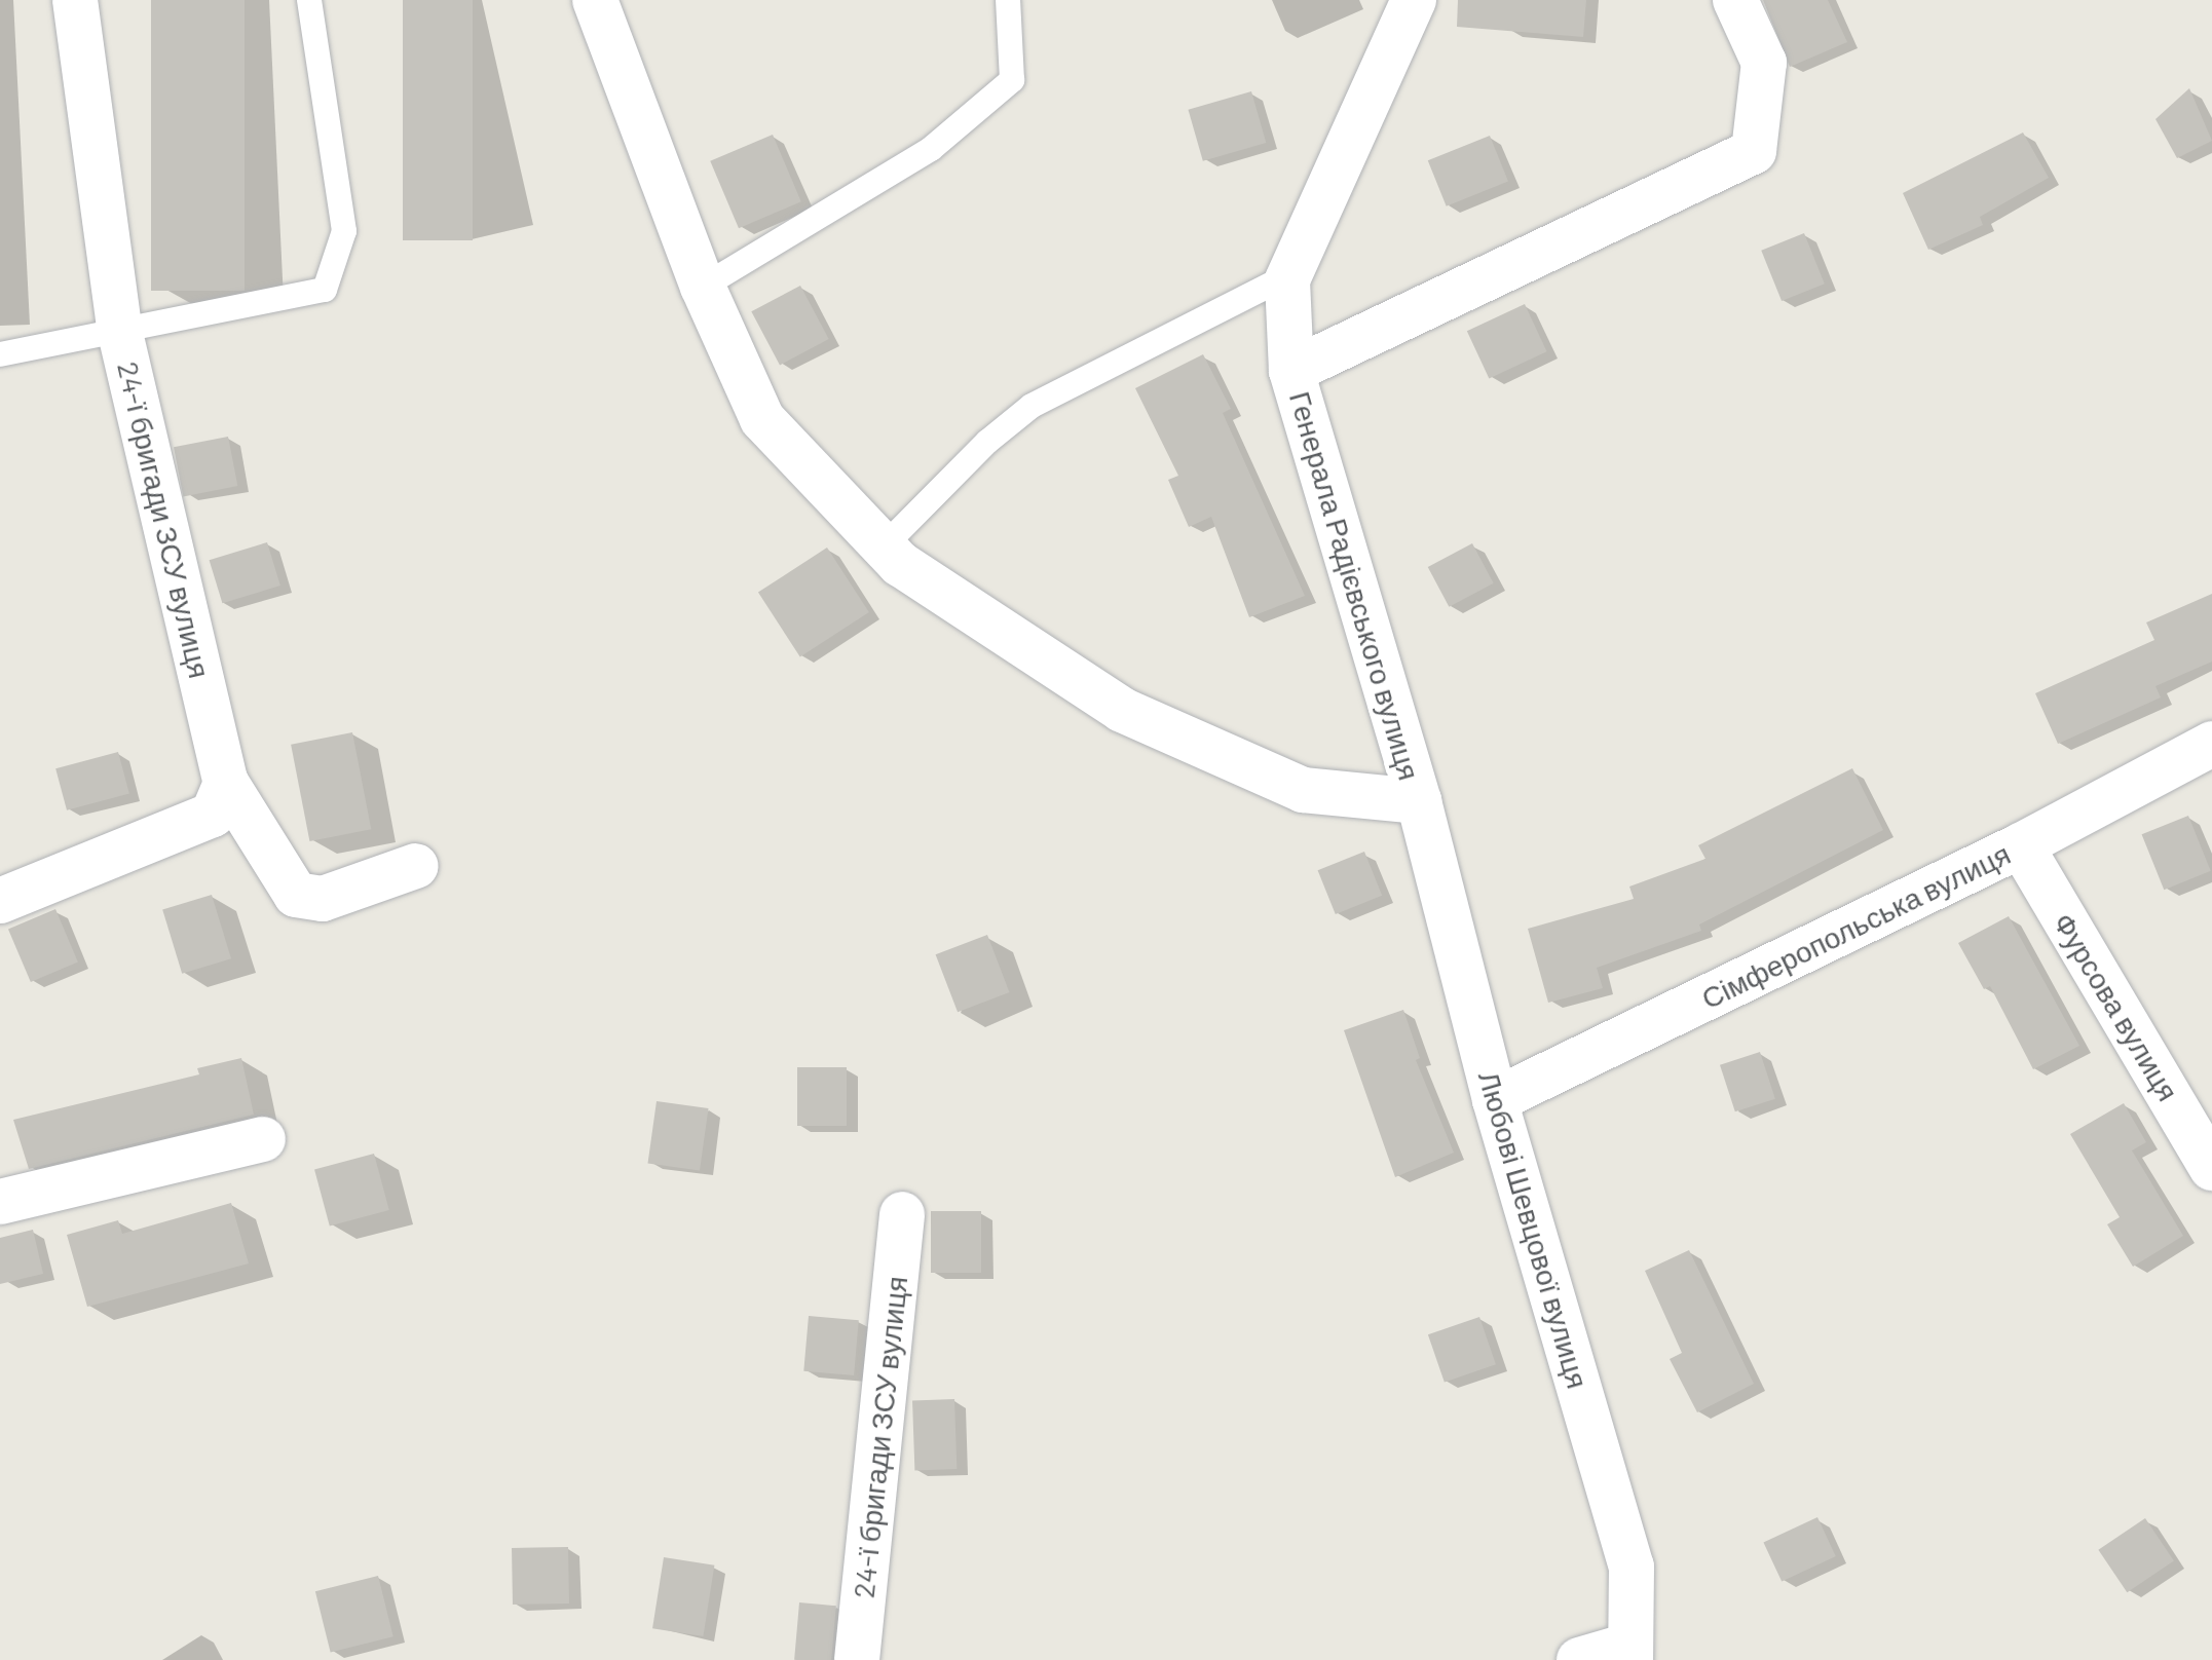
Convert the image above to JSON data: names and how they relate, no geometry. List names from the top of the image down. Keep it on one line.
{"streets":{"street":["24-ї бригади ЗСУ вулиця","Генерала Радієвського вулиця","Сімферопольська вулиця","Фурсова вулиця","Любові Шевцової вулиця"]},"crossings":[["Генерала Радієвського вулиця","Любові Шевцової вулиця"],["Сімферопольська вулиця","Фурсова вулиця"],["Сімферопольська вулиця","Любові Шевцової вулиця"]]}
